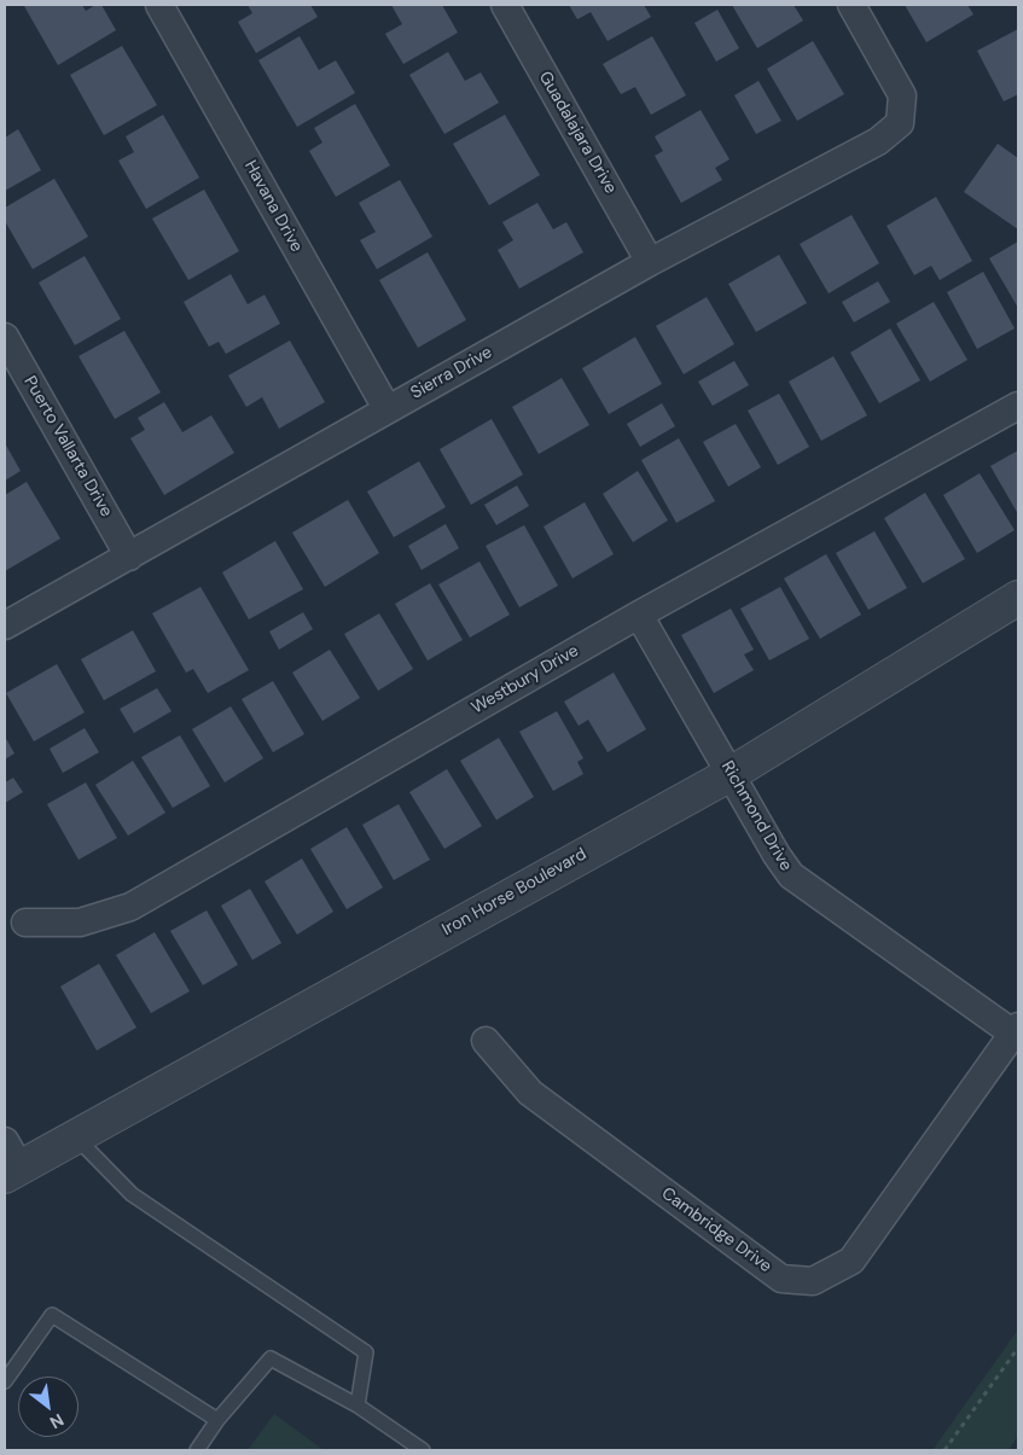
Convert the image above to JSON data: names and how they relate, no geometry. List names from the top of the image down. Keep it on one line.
{"streets":{"street":["Guadalajara Drive","Havana Drive","Sierra Drive","Puerto Vallarta Drive","Westbury Drive","Richmond Drive","Iron Horse Boulevard","Cambridge Drive"]},"crossings":[["Guadalajara Drive","Sierra Drive"],["Havana Drive","Sierra Drive"],["Sierra Drive","Puerto Vallarta Drive"],["Westbury Drive","Richmond Drive"],["Richmond Drive","Iron Horse Boulevard"],["Richmond Drive","Cambridge Drive"]],"north":"bottom right"}
